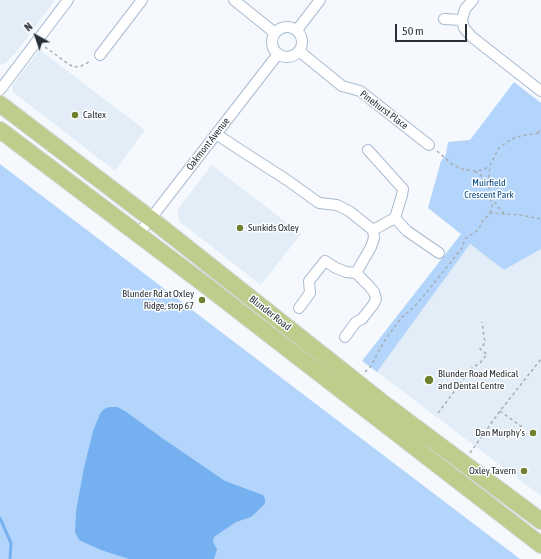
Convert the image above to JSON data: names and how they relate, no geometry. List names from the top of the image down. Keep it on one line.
{"streets":{"main road":["Blunder Road"],"street":["Pinehurst Place","Oakmont Avenue"]},"crossings":[["Pinehurst Place","Oakmont Avenue"],["Oakmont Avenue","Blunder Road"]],"parks":["Muirfield Crescent Park"],"places":["Caltex","Sunkids Oxley","Blunder Rd at Oxley Ridge, stop 67","Blunder Road Medical and Dental Centre","Dan Murphy's","Oxley Tavern"],"scale_bar":"50 m","north":"top left"}
